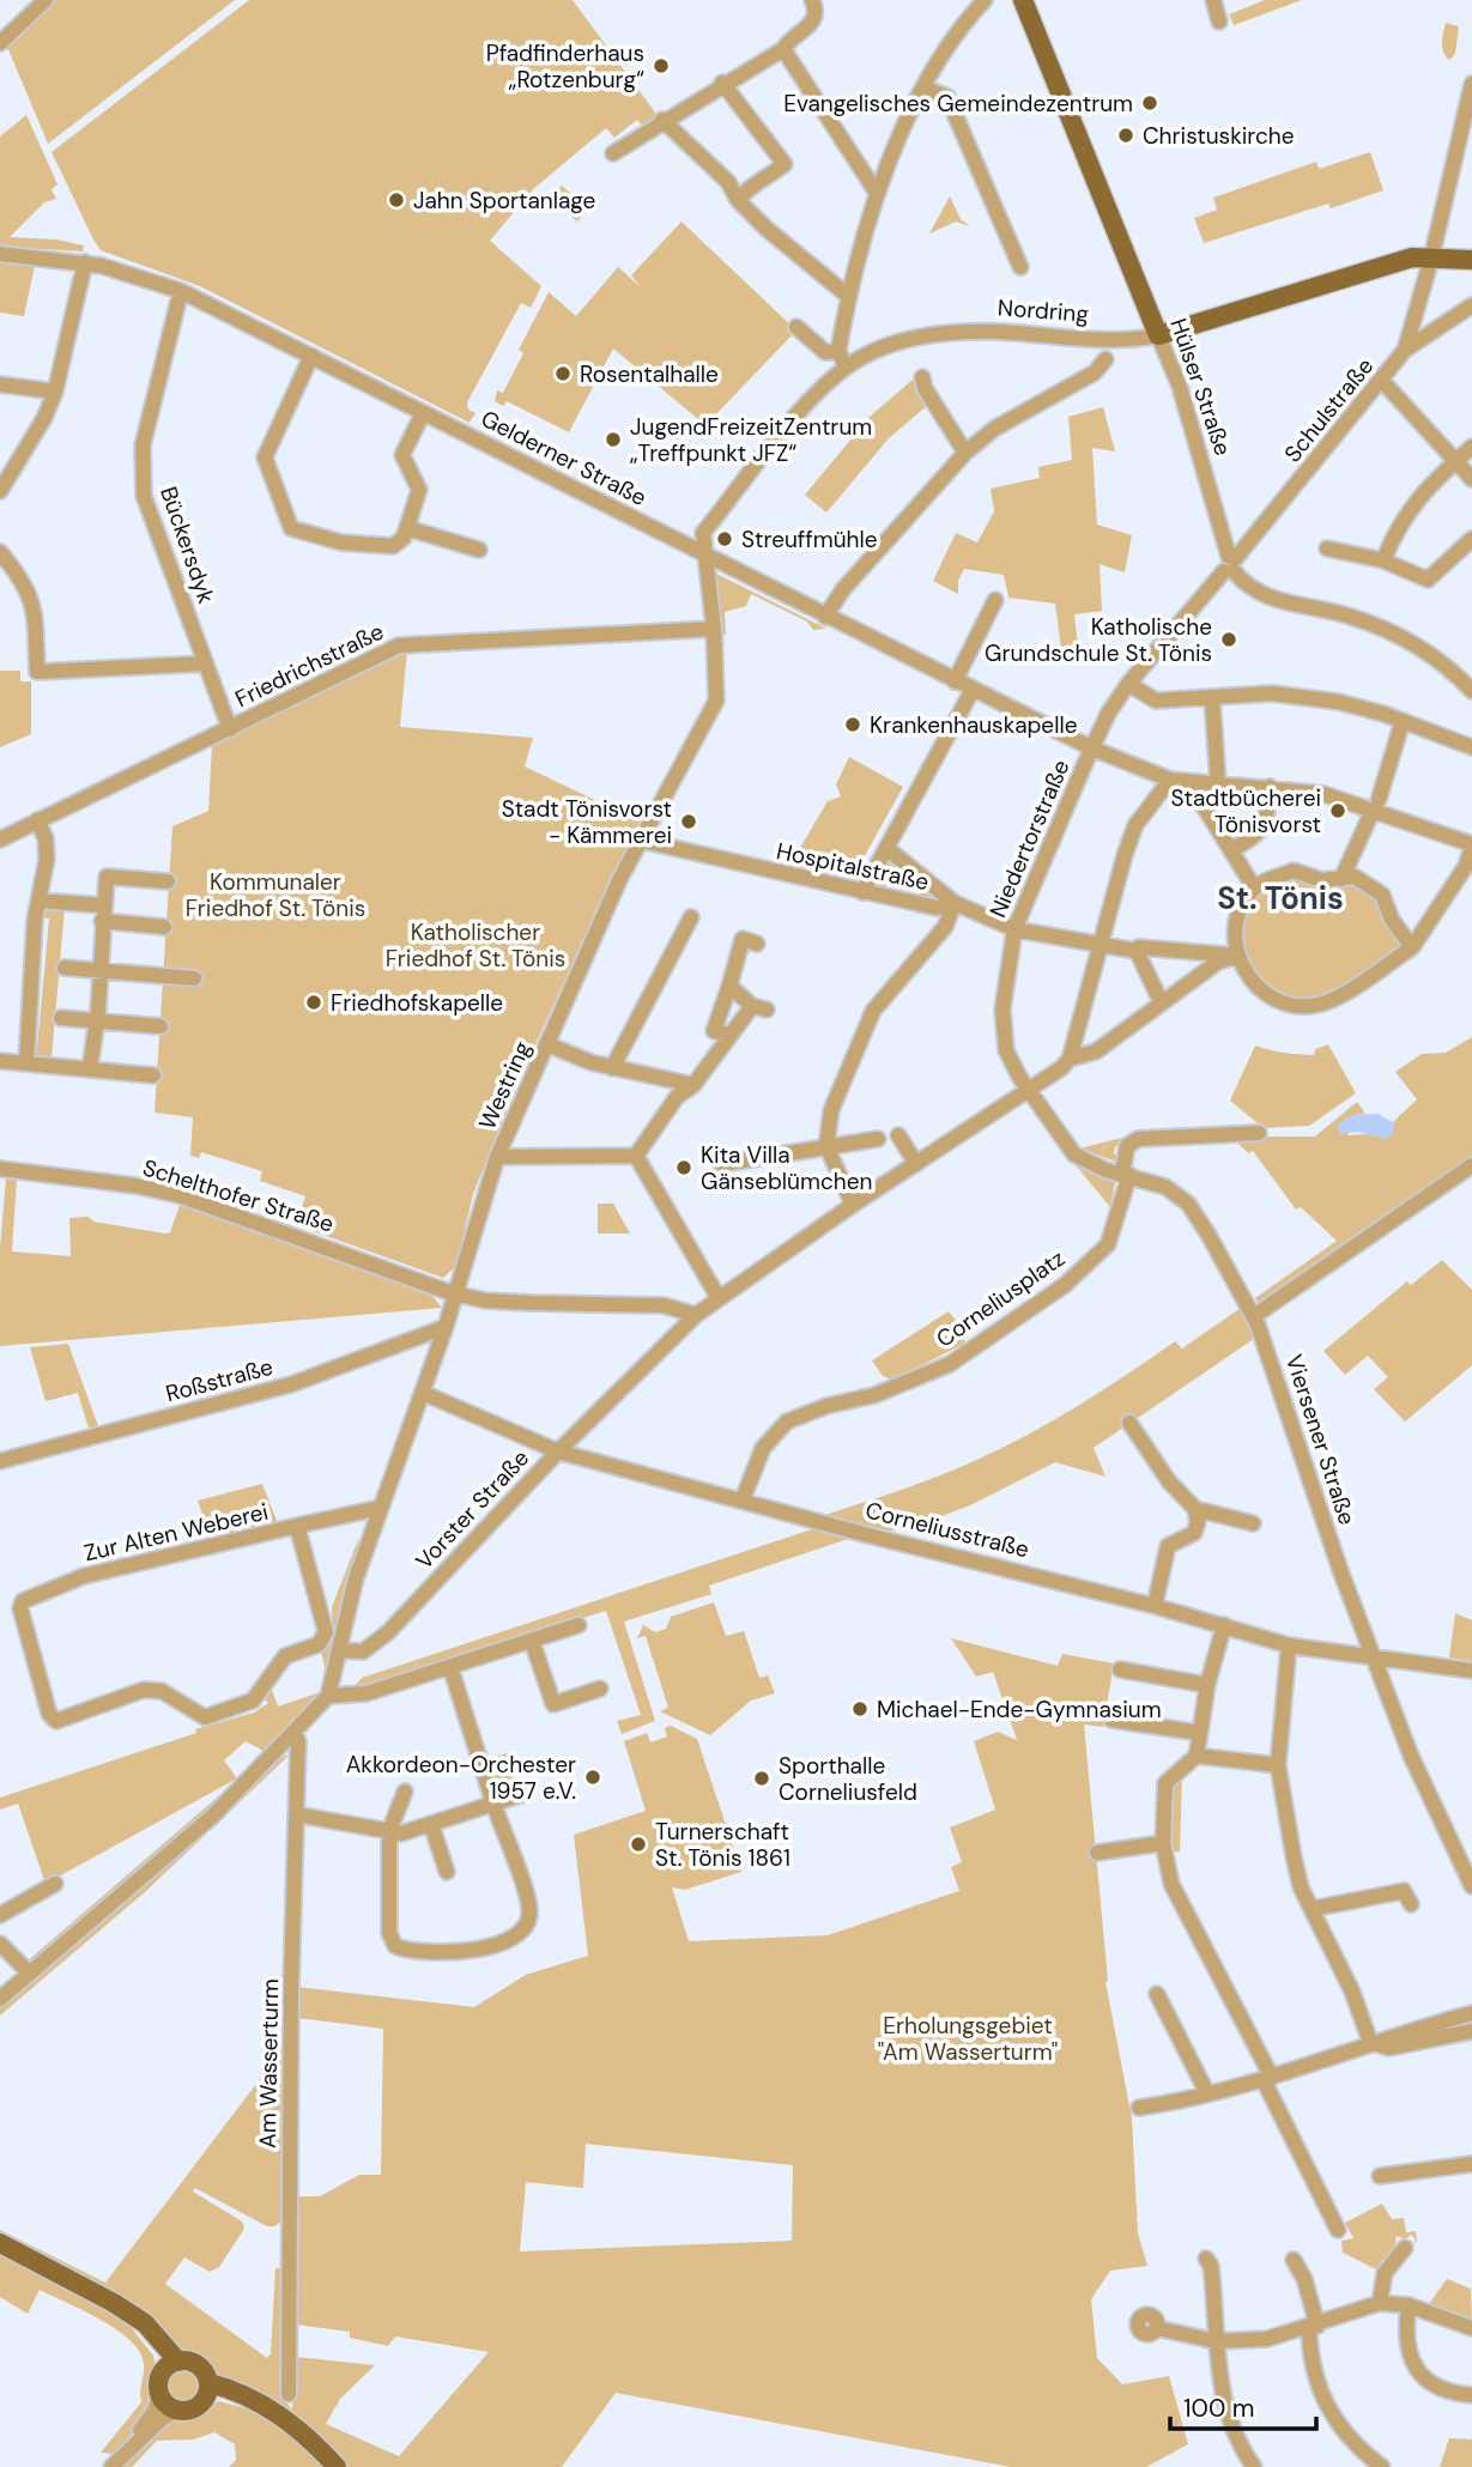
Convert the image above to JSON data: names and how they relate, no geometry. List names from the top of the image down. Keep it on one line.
{"streets":{"main road":["Nordring","Hülser Straße"],"street":["Schulstraße","Gelderner Straße","Bückersdyk","Friedrichstraße","Niedertorstraße","Hospitalstraße","Westring","Schelthofer Straße","Corneliusplatz","Roßstraße","Viersener Straße","Vorster Straße","Corneliusstraße","Zur Alten Weberei","Am Wasserturm"]},"crossings":[["Nordring","Hülser Straße"],["Nordring","Gelderner Straße"],["Nordring","Westring"],["Hülser Straße","Schulstraße"],["Schulstraße","Gelderner Straße"],["Schulstraße","Niedertorstraße"],["Gelderner Straße","Bückersdyk"],["Gelderner Straße","Niedertorstraße"],["Gelderner Straße","Westring"],["Bückersdyk","Friedrichstraße"],["Friedrichstraße","Westring"],["Niedertorstraße","Hospitalstraße"],["Niedertorstraße","Viersener Straße"],["Niedertorstraße","Vorster Straße"],["Hospitalstraße","Westring"],["Hospitalstraße","Vorster Straße"],["Westring","Schelthofer Straße"],["Westring","Roßstraße"],["Westring","Vorster Straße"],["Westring","Corneliusstraße"],["Westring","Zur Alten Weberei"],["Schelthofer Straße","Vorster Straße"],["Corneliusplatz","Viersener Straße"],["Corneliusplatz","Corneliusstraße"],["Viersener Straße","Vorster Straße"],["Viersener Straße","Corneliusstraße"],["Vorster Straße","Corneliusstraße"]],"districts":["St. Tönis"],"parks":["Kommunaler Friedhof St. Tönis","Katholischer Friedhof St. Tönis","Erholungsgebiet \"Am Wasserturm\""],"places":["Pfadfinderhaus „Rotzenburg“","Evangelisches Gemeindezentrum","Christuskirche","Jahn Sportanlage","Rosentalhalle","JugendFreizeitZentrum „Treffpunkt JFZ“","Streuffmühle","Katholische Grundschule St. Tönis","Krankenhauskapelle","Stadtbücherei Tönisvorst","Stadt Tönisvorst - Kämmerei","Friedhofskapelle","Kita Villa Gänseblümchen","Michael-Ende-Gymnasium","Akkordeon-Orchester 1957 e.V.","Sporthalle Corneliusfeld","Turnerschaft St. Tönis 1861"],"scale_bar":"100 m"}
